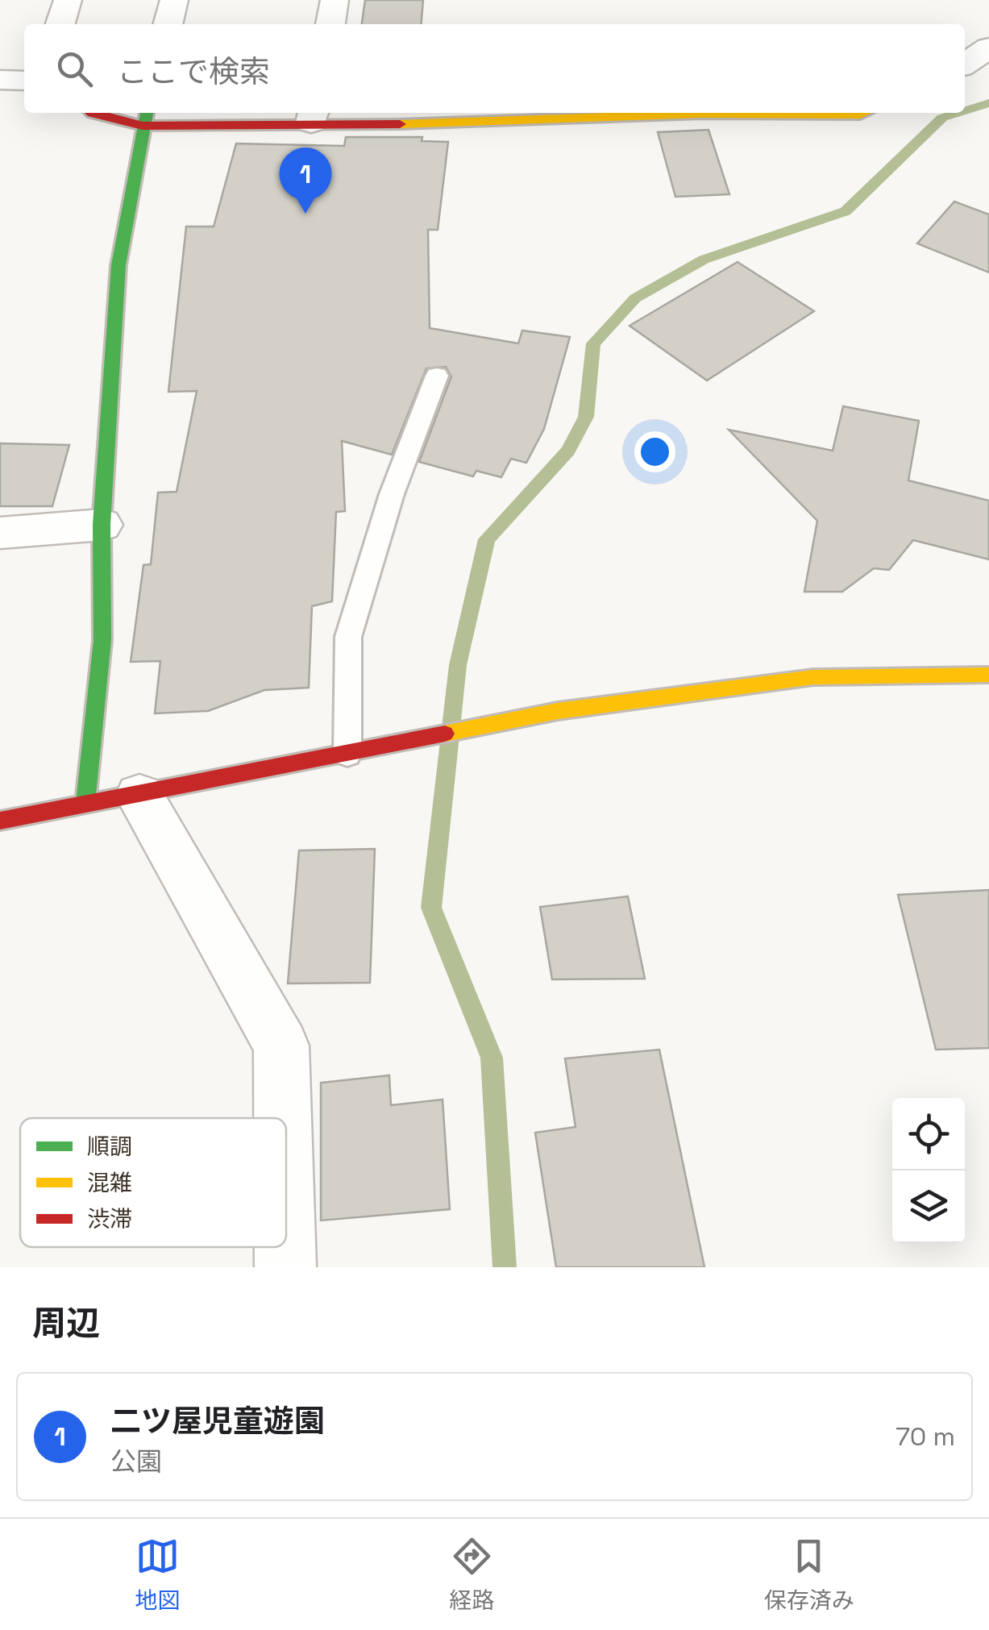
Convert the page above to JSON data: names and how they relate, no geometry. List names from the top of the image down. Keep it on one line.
{"legend":["順調","混雑","渋滞"],"page":{"search":"ここで検索","pins":"1","heading":"周辺","list":[{"mark":"1","name":"二ツ屋児童遊園","note":"公園","value":"70 m"}],"nav":["地図","経路","保存済み"]}}
